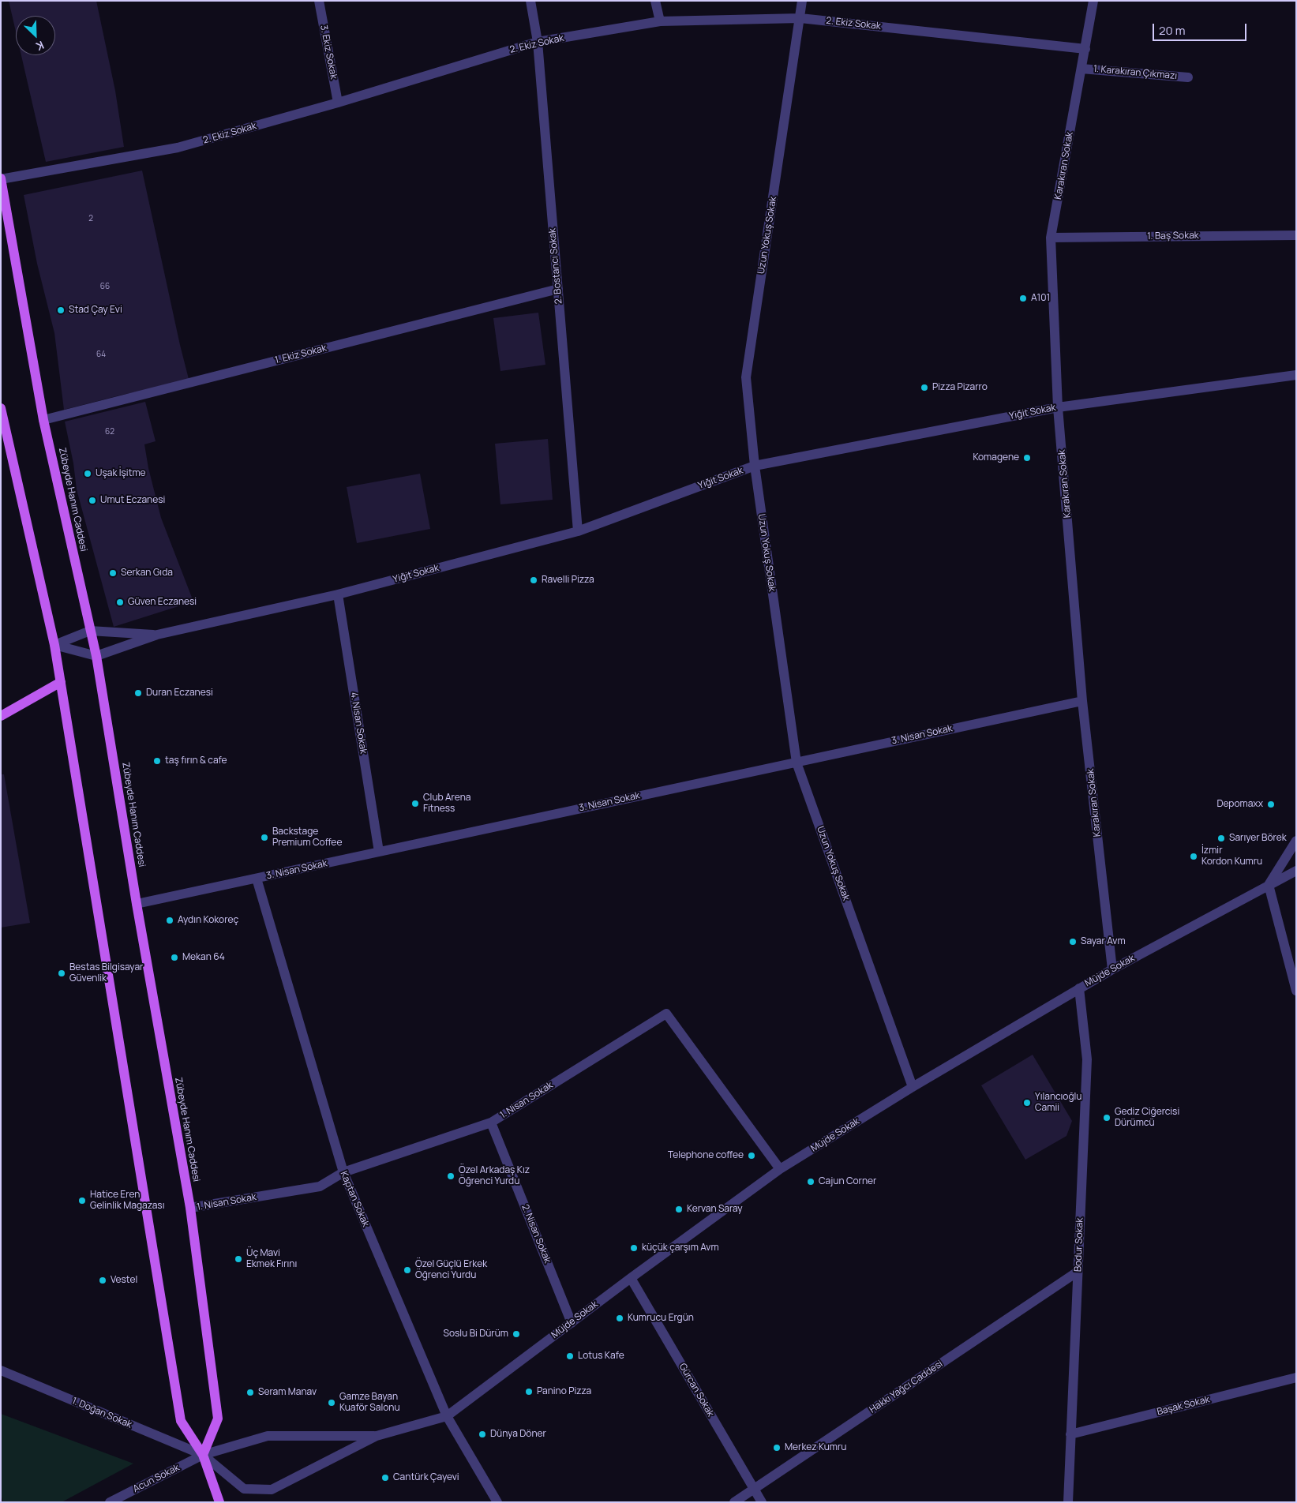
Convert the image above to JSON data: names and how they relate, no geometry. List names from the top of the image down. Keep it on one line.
{"streets":{"main road":["Zübeyde Hanım Caddesi"],"street":["2. Ekiz Sokak","3. Ekiz Sokak","1. Karakıran Çıkmazı","Karakıran Sokak","Uzun Yokuş Sokak","1. Baş Sokak","2. Bostancı Sokak","1. Ekiz Sokak","Yiğit Sokak","4. Nisan Sokak","3. Nisan Sokak","Müjde Sokak","1. Nisan Sokak","Kaptan Sokak","2. Nisan Sokak","Bodur Sokak","Hakkı Yağcı Caddesi","Gürcan Sokak","Başak Sokak","1. Doğan Sokak","Acun Sokak"]},"crossings":[["2. Ekiz Sokak","3. Ekiz Sokak"],["2. Ekiz Sokak","Karakıran Sokak"],["2. Ekiz Sokak","Uzun Yokuş Sokak"],["2. Ekiz Sokak","2. Bostancı Sokak"],["2. Ekiz Sokak","Zübeyde Hanım Caddesi"],["1. Karakıran Çıkmazı","Karakıran Sokak"],["Karakıran Sokak","1. Baş Sokak"],["Karakıran Sokak","Yiğit Sokak"],["Karakıran Sokak","3. Nisan Sokak"],["Karakıran Sokak","Müjde Sokak"],["Uzun Yokuş Sokak","Yiğit Sokak"],["Uzun Yokuş Sokak","3. Nisan Sokak"],["Uzun Yokuş Sokak","Müjde Sokak"],["2. Bostancı Sokak","1. Ekiz Sokak"],["2. Bostancı Sokak","Yiğit Sokak"],["1. Ekiz Sokak","Zübeyde Hanım Caddesi"],["Yiğit Sokak","4. Nisan Sokak"],["Zübeyde Hanım Caddesi","3. Nisan Sokak"],["Zübeyde Hanım Caddesi","1. Nisan Sokak"],["Zübeyde Hanım Caddesi","1. Doğan Sokak"],["Zübeyde Hanım Caddesi","Acun Sokak"],["4. Nisan Sokak","3. Nisan Sokak"],["3. Nisan Sokak","Kaptan Sokak"],["Müjde Sokak","1. Nisan Sokak"],["Müjde Sokak","Kaptan Sokak"],["Müjde Sokak","2. Nisan Sokak"],["Müjde Sokak","Bodur Sokak"],["Müjde Sokak","Gürcan Sokak"],["Müjde Sokak","1. Doğan Sokak"],["Müjde Sokak","Acun Sokak"],["1. Nisan Sokak","Kaptan Sokak"],["1. Nisan Sokak","2. Nisan Sokak"],["Bodur Sokak","Hakkı Yağcı Caddesi"],["Bodur Sokak","Başak Sokak"],["Hakkı Yağcı Caddesi","Gürcan Sokak"],["1. Doğan Sokak","Acun Sokak"]],"places":["A101","Stad Çay Evi","Pizza Pizarro","Komagene","Uşak İşitme","Umut Eczanesi","Serkan Gıda","Ravelli Pizza","Güven Eczanesi","Duran Eczanesi","taş fırın & cafe","Club Arena Fitness","Depomaxx","Backstage Premium Coffee","Sarıyer Börek","İzmir Kordon Kumru","Aydın Kokoreç","Sayar Avm","Mekan 64","Bestas Bilgisayar Güvenlik","Yılancıoğlu Camii","Gediz Ciğercisi Dürümcü","Telephone coffee","Özel Arkadaş Kız Öğrenci Yurdu","Cajun Corner","Hatice Eren Gelinlik Magazası","Kervan Saray","küçük çarşım Avm","Üç Mavi Ekmek Fırını","Özel Güçlü Erkek Öğrenci Yurdu","Vestel","Kumrucu Ergün","Soslu Bi Dürüm","Lotus Kafe","Panino Pizza","Seram Manav","Gamze Bayan Kuaför Salonu","Dünya Döner","Merkez Kumru","Cantürk Çayevi"],"house_numbers":["2","66","64","62"],"scale_bar":"20 m","north":"bottom right"}
